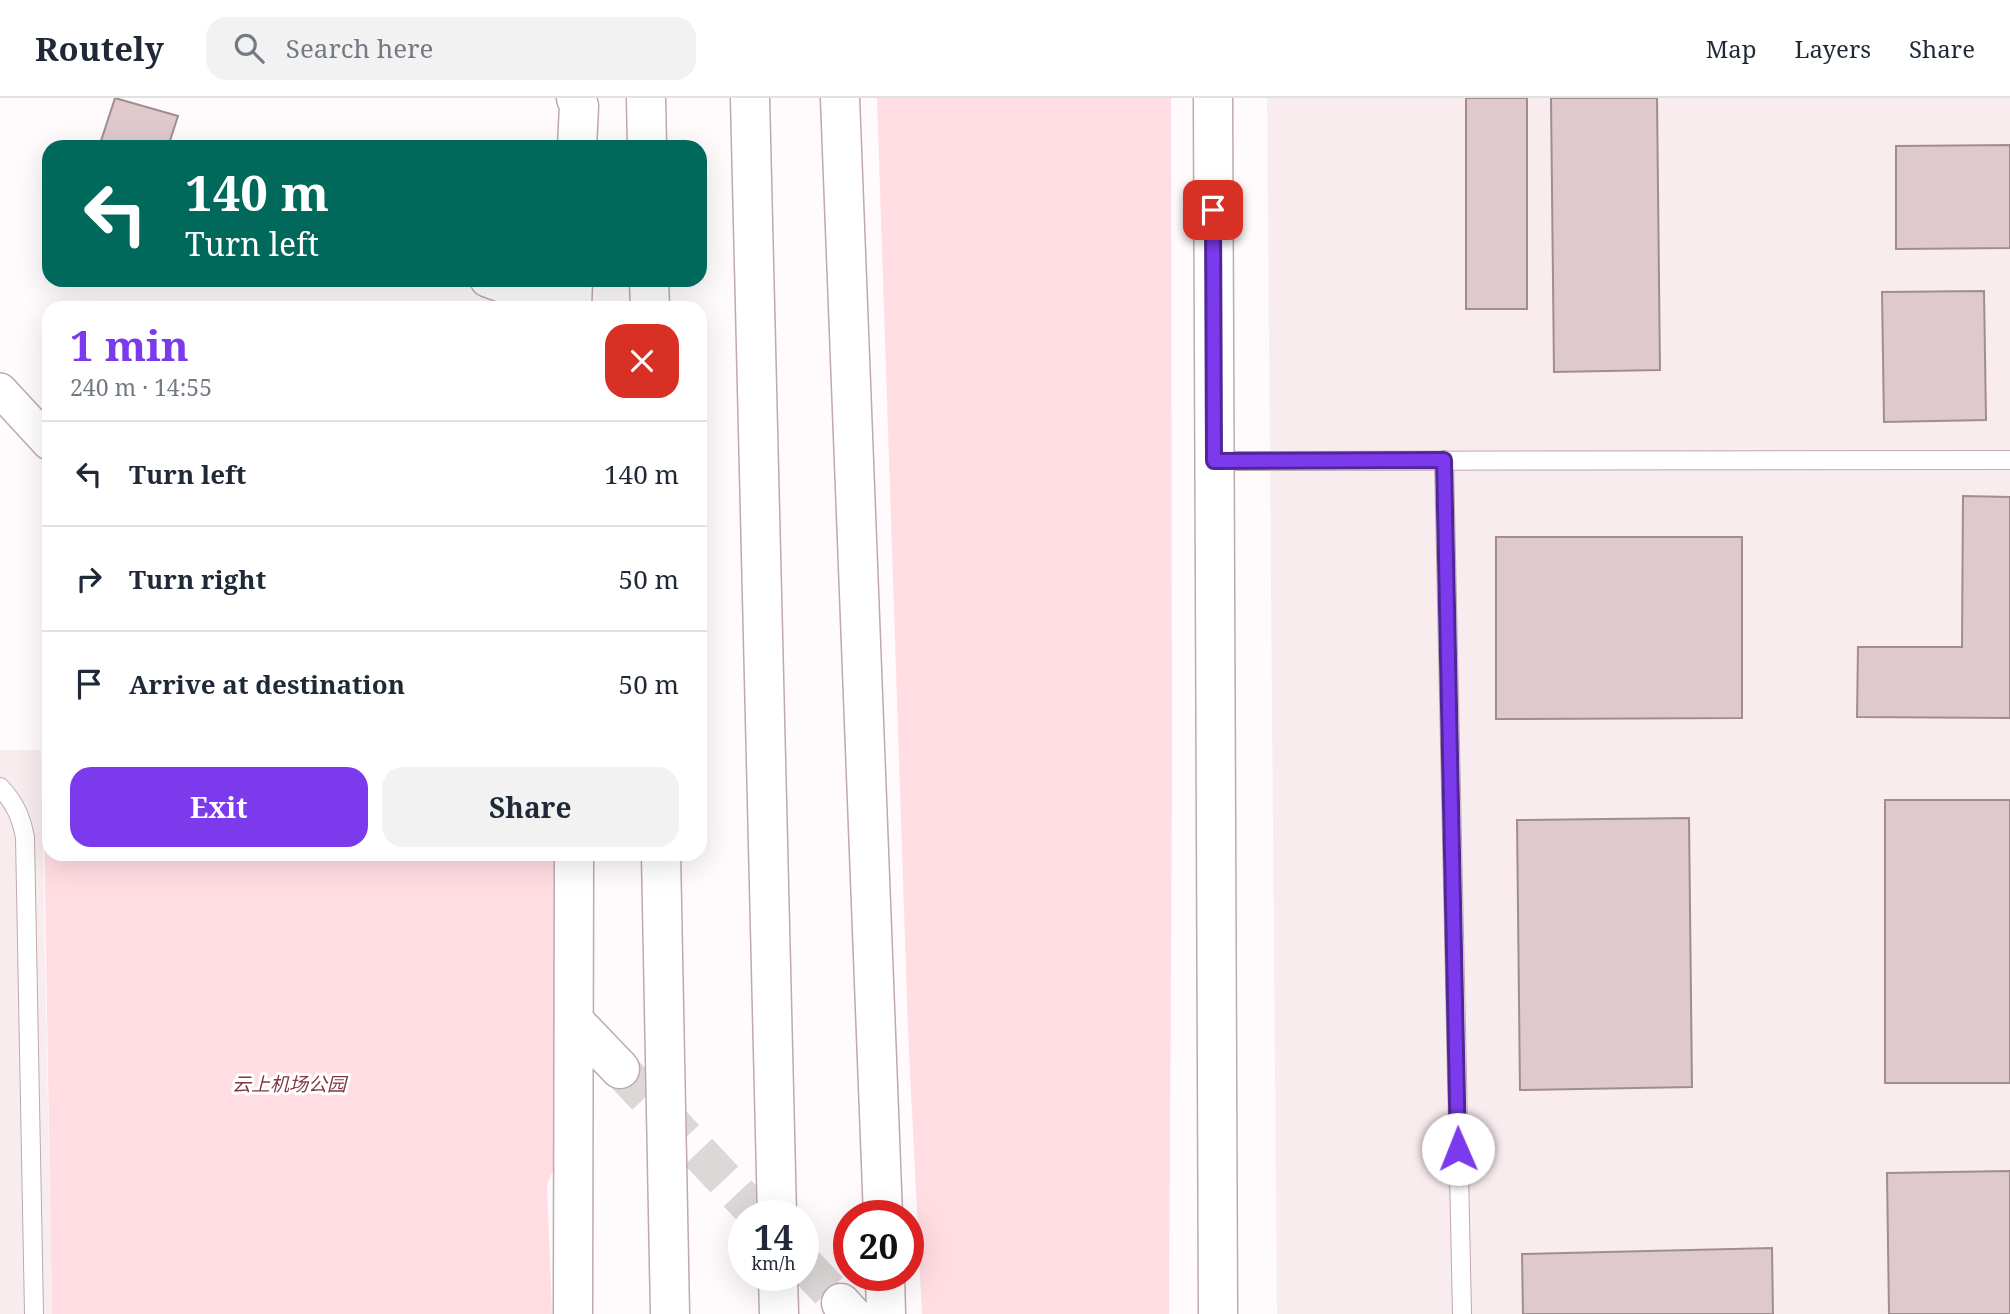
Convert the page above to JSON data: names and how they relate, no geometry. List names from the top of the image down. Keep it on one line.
{"parks":["云上机场公园"],"page":{"header":"Routely","search":"Search here","nav":["Map","Layers","Share"],"turn":["140 m","Turn left"],"heading":["1 min","240 m · 14:55"],"list":[{"name":"Turn left","value":"140 m"},{"name":"Turn right","value":"50 m"},{"name":"Arrive at destination","value":"50 m"}],"buttons":["Exit","Share"],"speed":"14 km/h","limit":"20"}}
